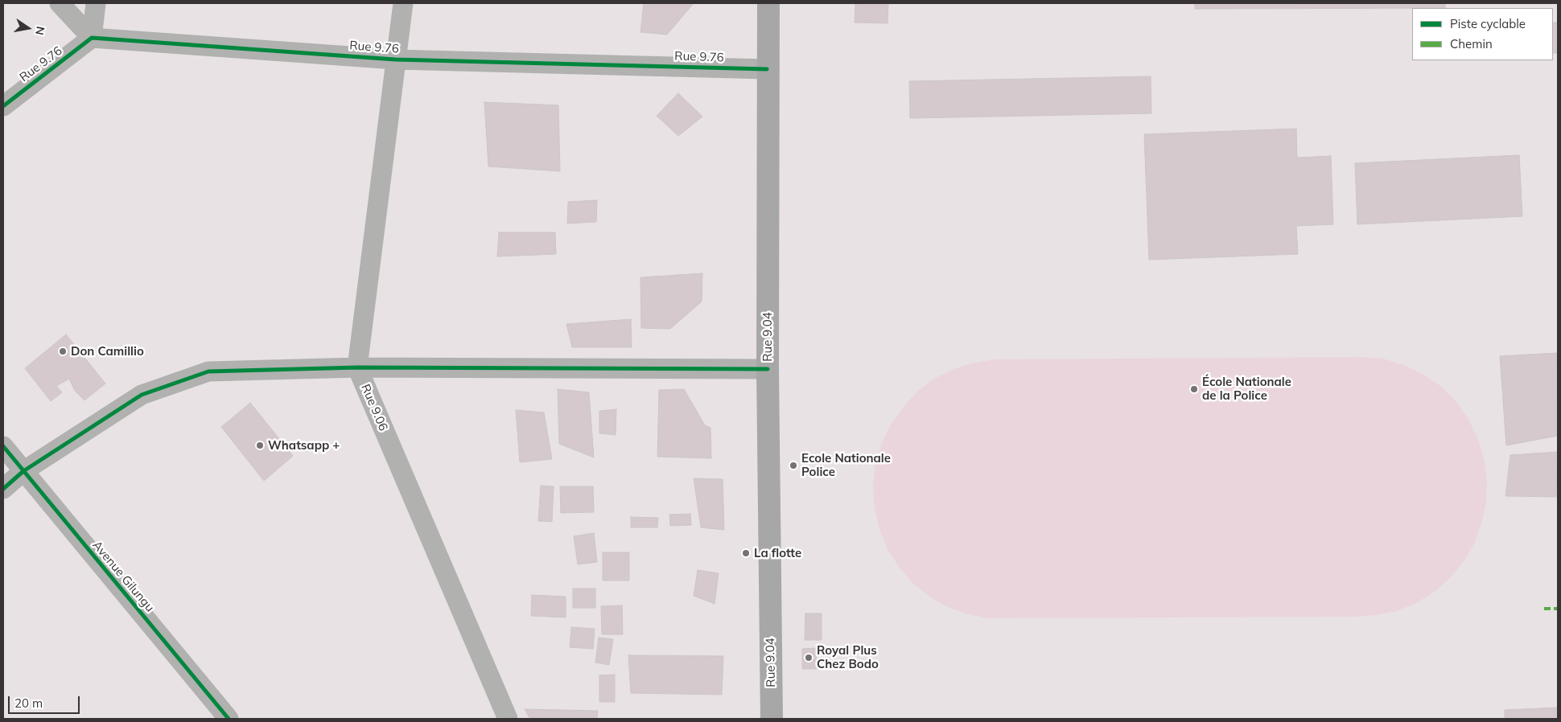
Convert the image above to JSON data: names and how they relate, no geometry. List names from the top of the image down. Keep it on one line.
{"streets":{"main road":["Rue 9.04"],"street":["Rue 9.76","Rue 9.06","Avenue Gilungu"]},"crossings":[["Rue 9.76","Rue 9.04"]],"places":["Don Camillio","École Nationale de la Police","Whatsapp +","Ecole Nationale Police","La flotte","Royal Plus Chez Bodo"],"legend":["Piste cyclable","Chemin"],"scale_bar":"20 m","north":"right"}
